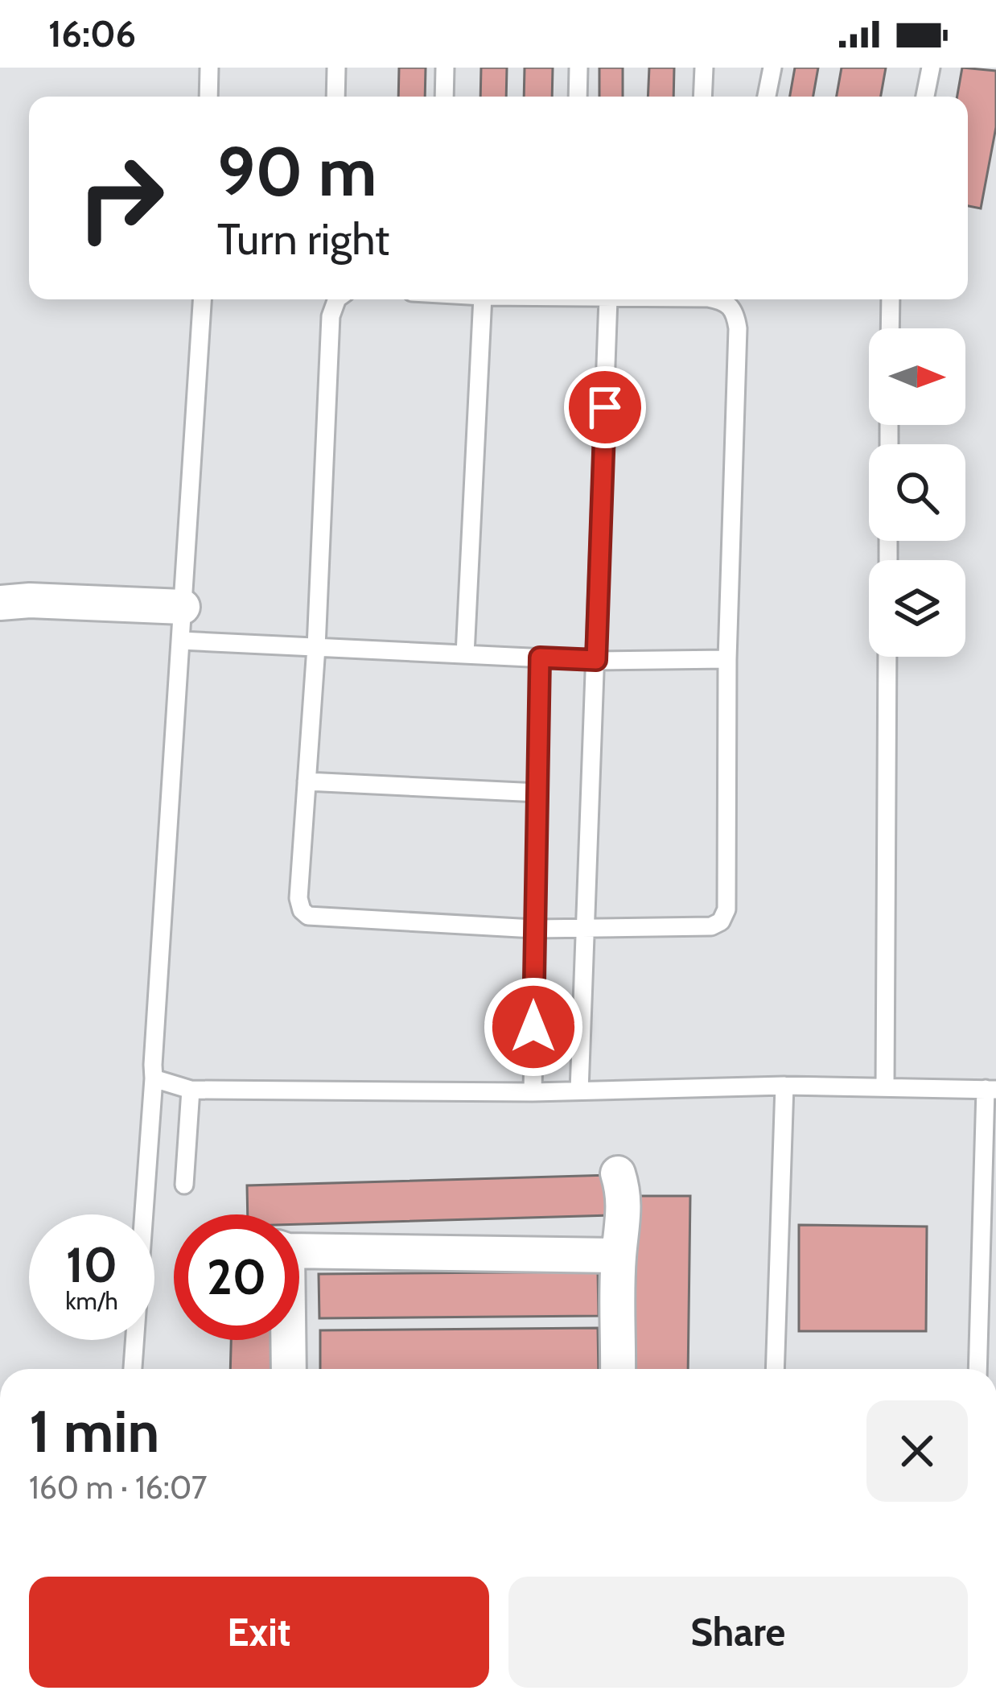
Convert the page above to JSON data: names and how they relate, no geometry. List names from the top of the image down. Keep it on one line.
{"north":"right","page":{"status":"16:06","turn":["90 m","Turn right"],"speed":"10 km/h","limit":"20","heading":["1 min","160 m · 16:07"],"buttons":["Exit","Share"]}}
